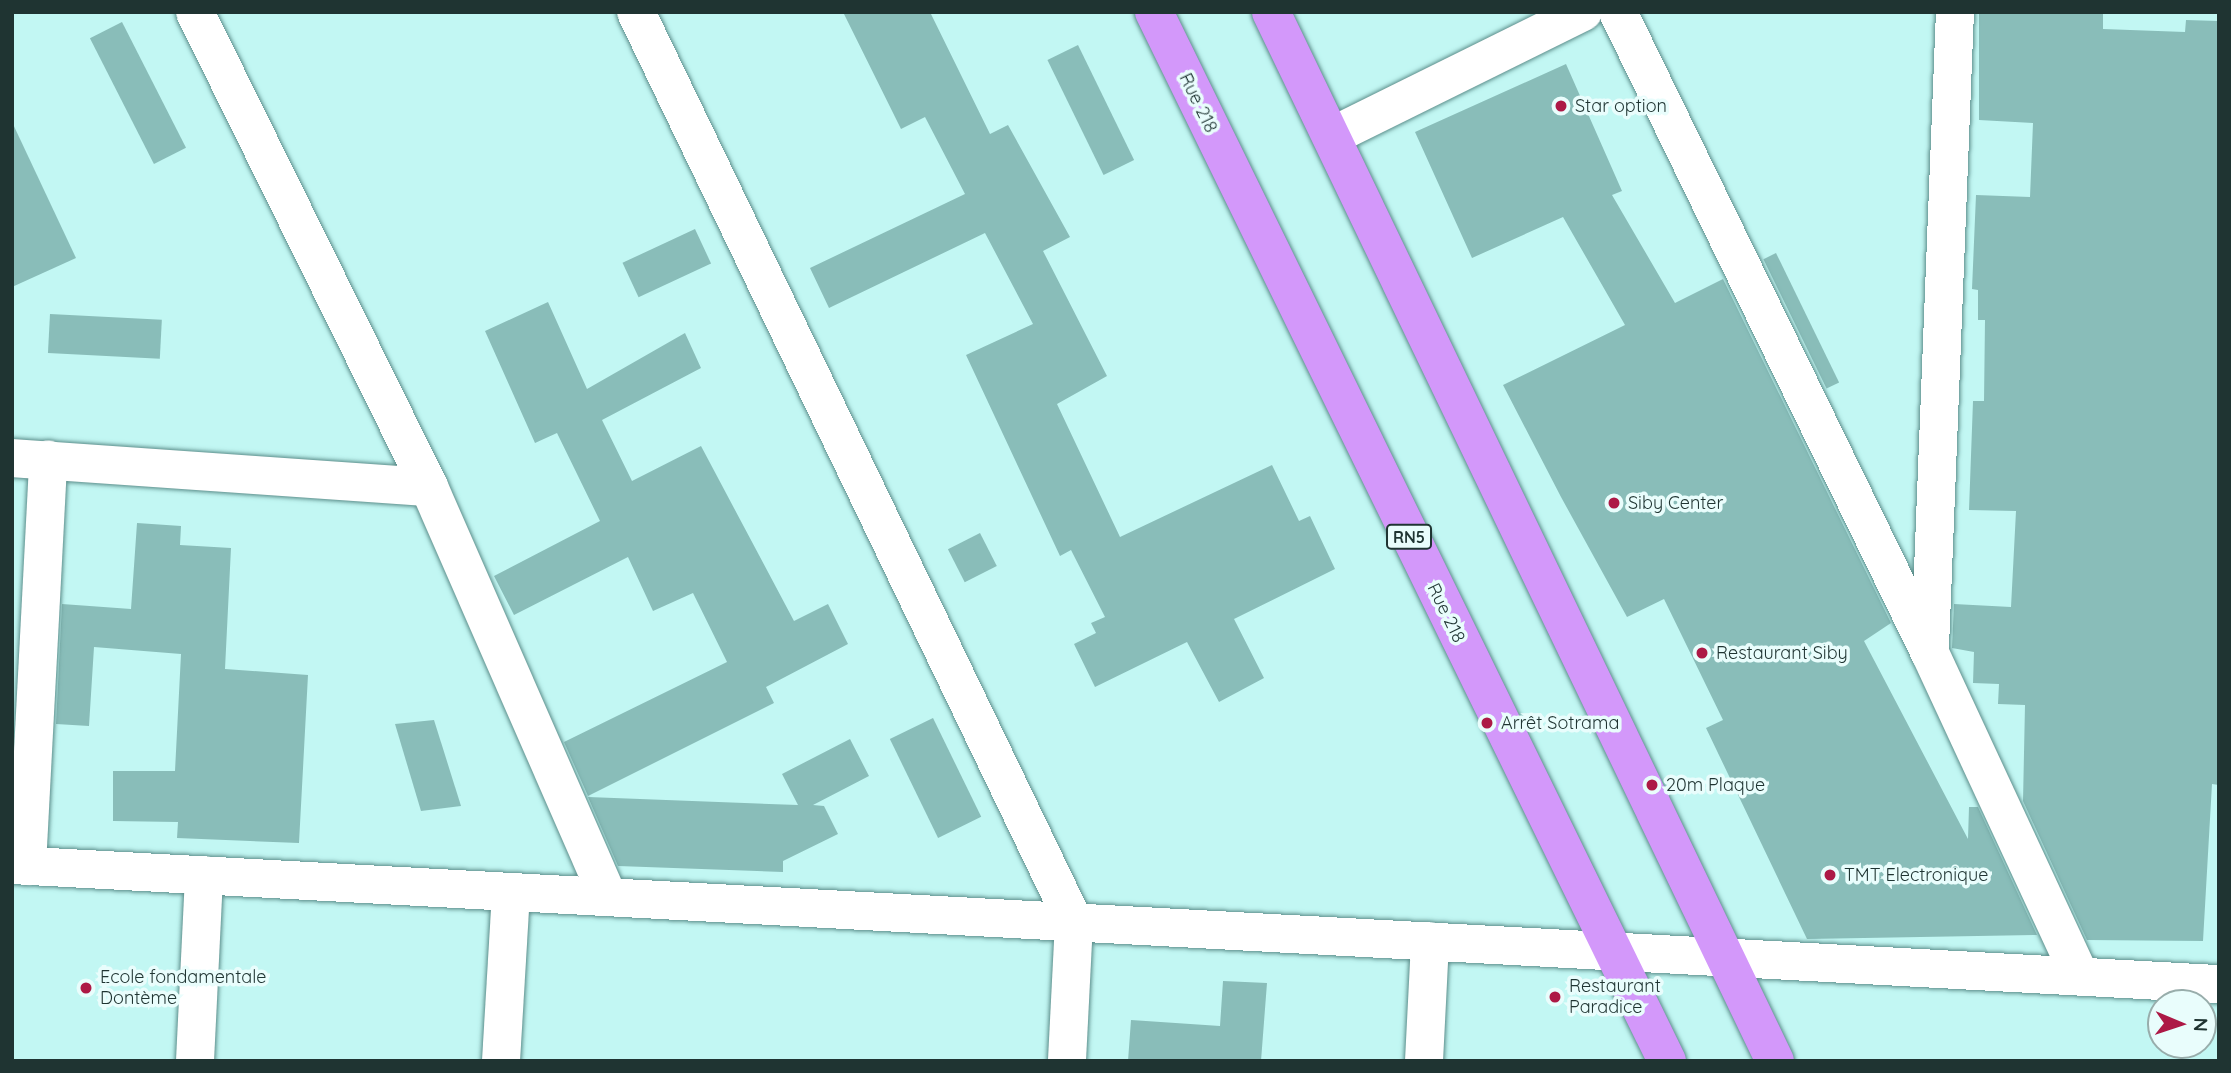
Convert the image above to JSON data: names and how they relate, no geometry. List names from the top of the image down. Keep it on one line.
{"streets":{"highway":["Rue 218","RN5"]},"places":["Star option","Siby Center","Restaurant Siby","Arrêt Sotrama","20m Plaque","TMT Electronique","Ecole fondamentale Dontème","Restaurant Paradice"],"north":"right"}
